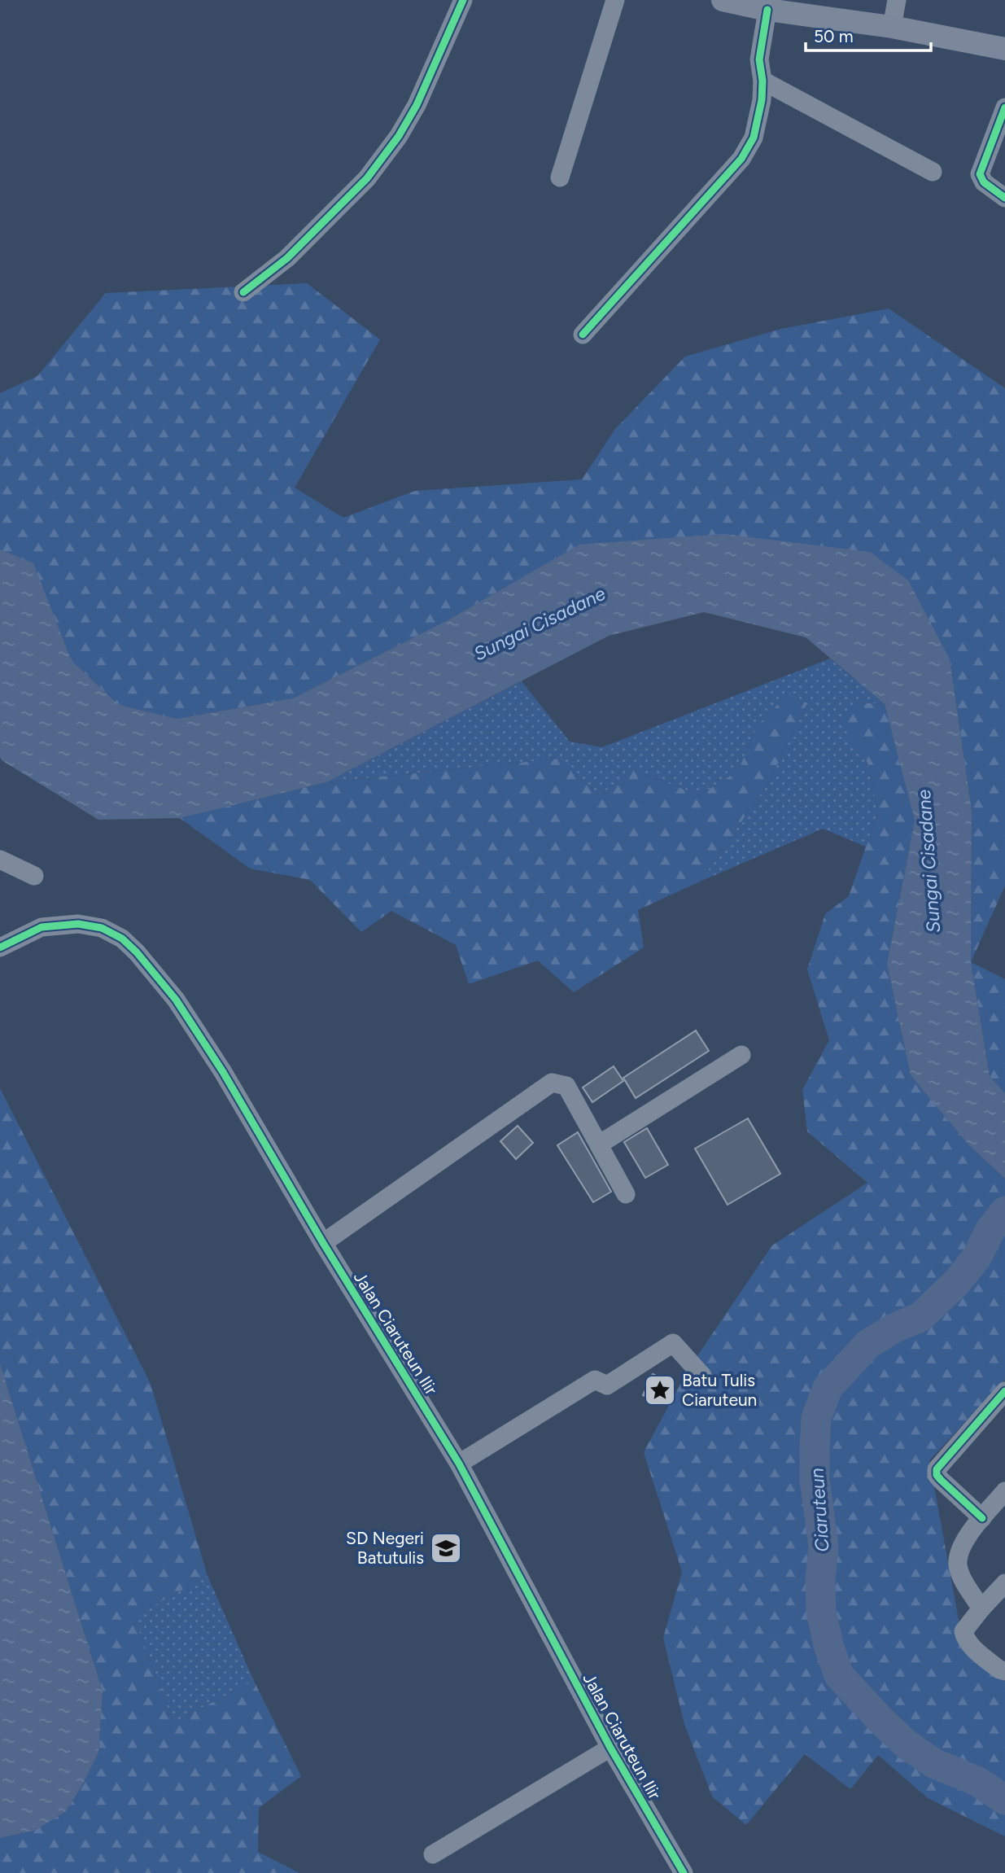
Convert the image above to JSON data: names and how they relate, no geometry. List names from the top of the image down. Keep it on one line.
{"streets":{"street":["Jalan Ciaruteun Ilir"]},"water":["Sungai Cisadane","Ciaruteun"],"places":{"place":["Batu Tulis Ciaruteun"],"school or university":["SD Negeri Batutulis"]},"scale_bar":"50 m"}
